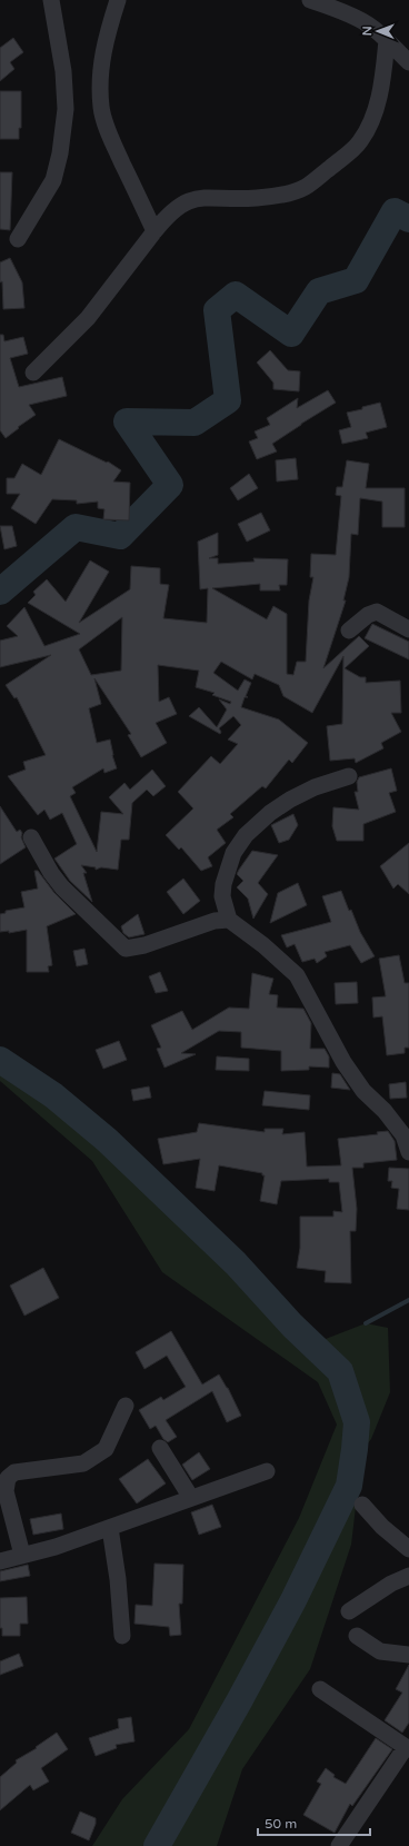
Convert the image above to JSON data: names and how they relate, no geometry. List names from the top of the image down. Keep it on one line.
{"scale_bar":"50 m","north":"left"}
